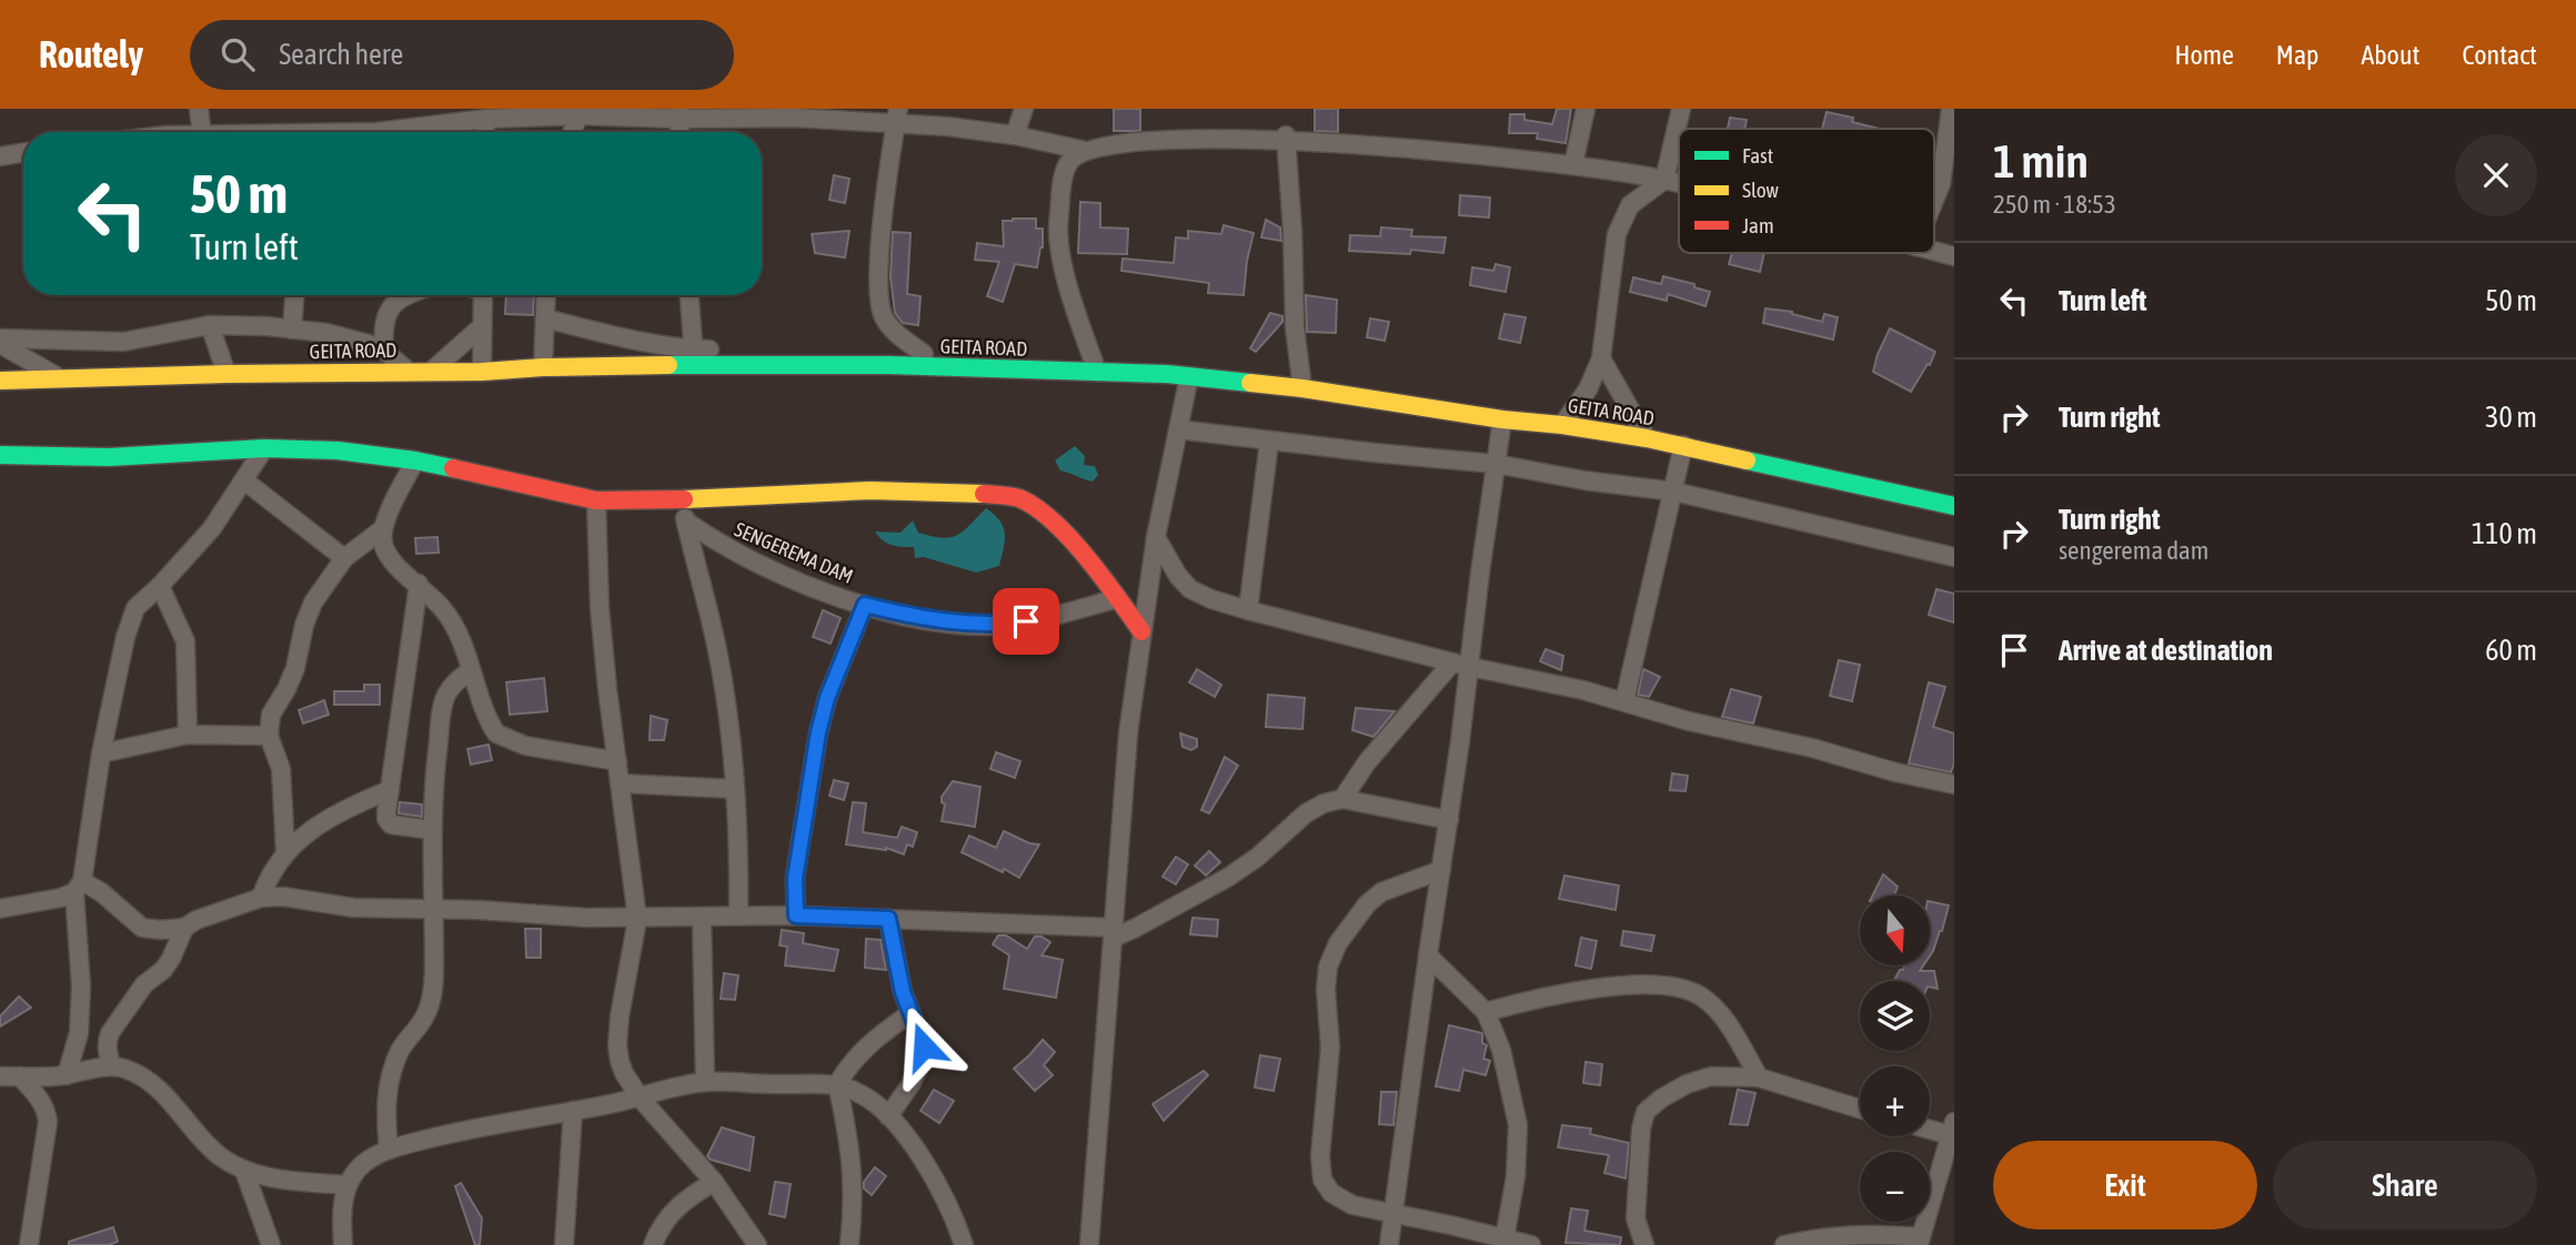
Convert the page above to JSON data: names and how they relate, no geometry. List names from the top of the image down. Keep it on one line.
{"streets":{"main road":["GEITA ROAD"],"street":["SENGEREMA DAM"]},"legend":["Fast","Slow","Jam"],"north":"bottom","page":{"header":"Routely","search":"Search here","nav":["Home","Map","About","Contact"],"heading":["1 min","250 m · 18:53"],"turn":["50 m","Turn left"],"list":[{"name":"Turn left","value":"50 m"},{"name":"Turn right","value":"30 m"},{"name":"Turn right","note":"sengerema dam","value":"110 m"},{"name":"Arrive at destination","value":"60 m"}],"map_buttons":["+","−"],"buttons":["Exit","Share"]}}
